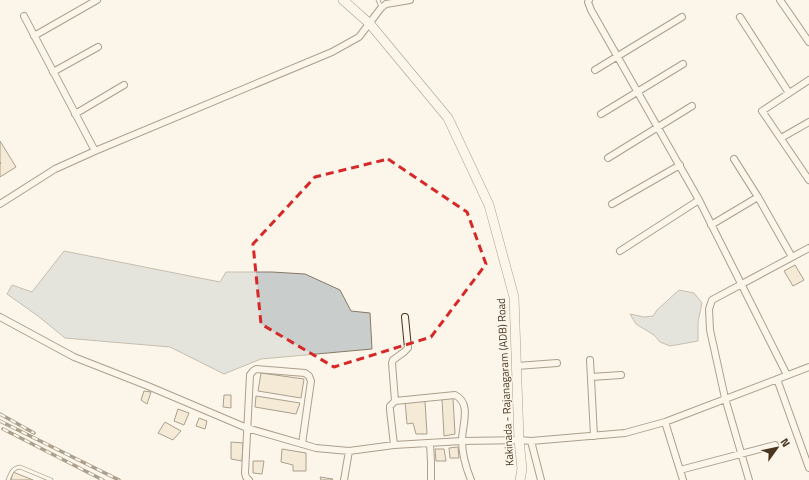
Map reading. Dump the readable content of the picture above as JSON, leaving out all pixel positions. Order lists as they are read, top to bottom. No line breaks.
{"streets":{"main road":["Kakinada - Rajanagaram (ADB) Road"]},"north":"top right"}
